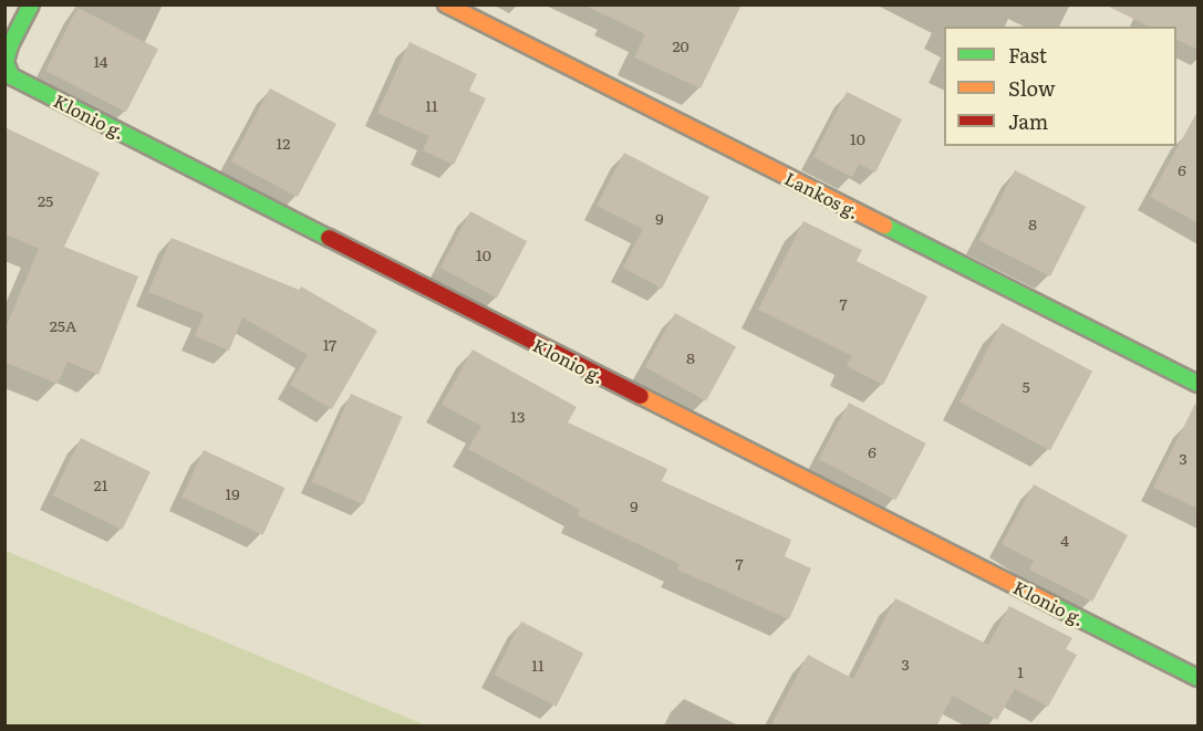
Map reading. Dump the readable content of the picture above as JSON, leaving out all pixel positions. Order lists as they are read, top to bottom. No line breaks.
{"streets":{"street":["Klonio g.","Lankos g."]},"house_numbers":["20","14","11","10","12","6","25","9","8","10","7","25A","17","8","5","13","6","3","21","19","9","4","7","3","11","1"],"legend":["Fast","Slow","Jam"]}
